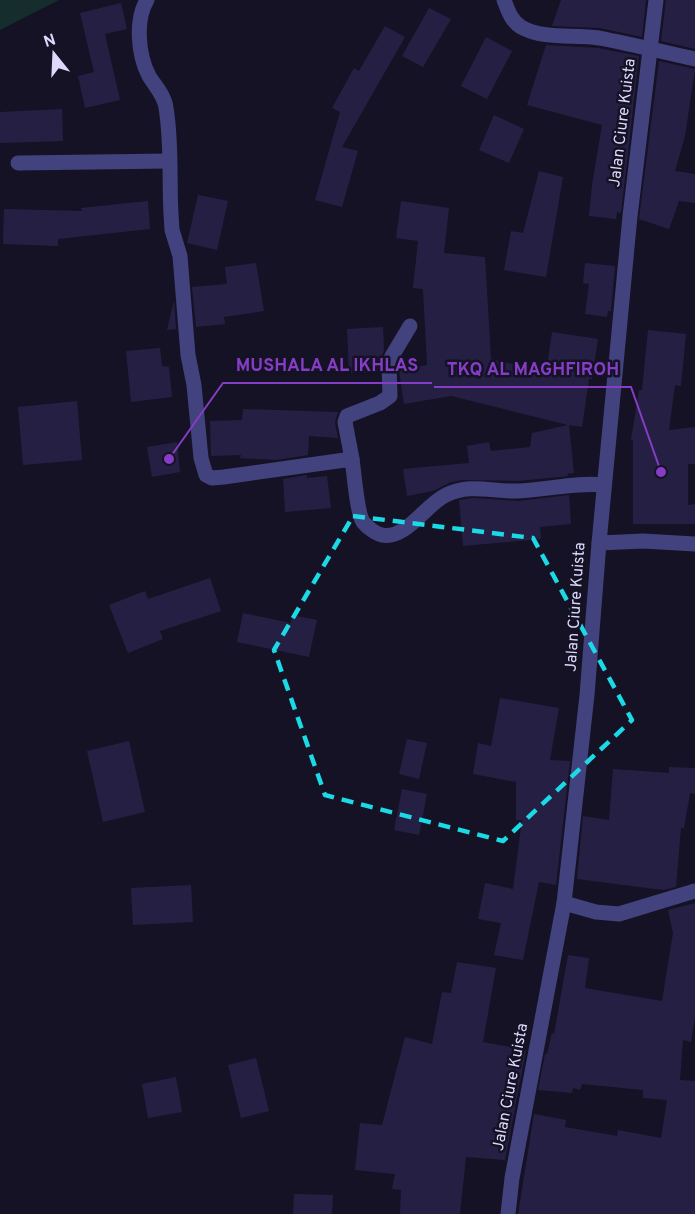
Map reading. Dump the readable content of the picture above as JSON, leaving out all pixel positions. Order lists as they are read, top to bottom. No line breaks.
{"streets":{"street":["Jalan Ciure Kuista"]},"places":["MUSHALA AL IKHLAS","TKQ AL MAGHFIROH"],"north":"top"}
